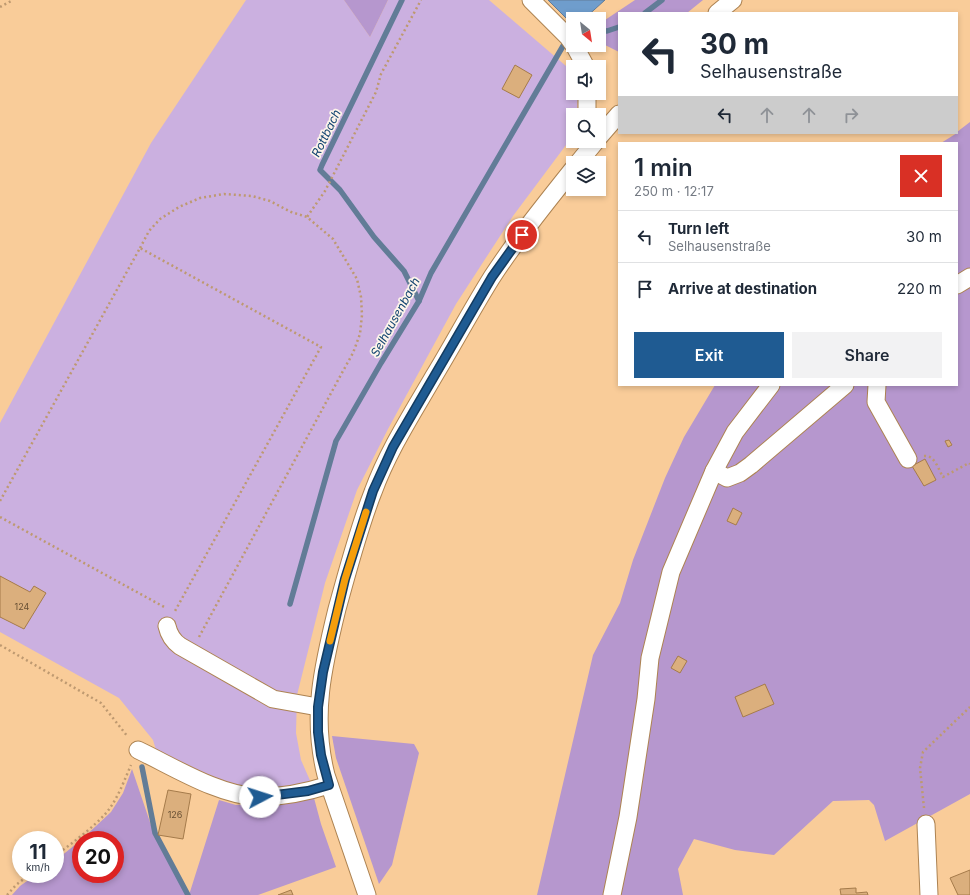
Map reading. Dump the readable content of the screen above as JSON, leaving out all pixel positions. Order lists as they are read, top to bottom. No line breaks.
{"water":["Rottbach","Selhausenbach"],"house_numbers":["124","126"],"north":"bottom right","page":{"turn":["30 m","Selhausenstraße"],"heading":["1 min","250 m · 12:17"],"list":[{"name":"Turn left","note":"Selhausenstraße","value":"30 m"},{"name":"Arrive at destination","value":"220 m"}],"buttons":["Exit","Share"],"speed":"11 km/h","limit":"20"}}
